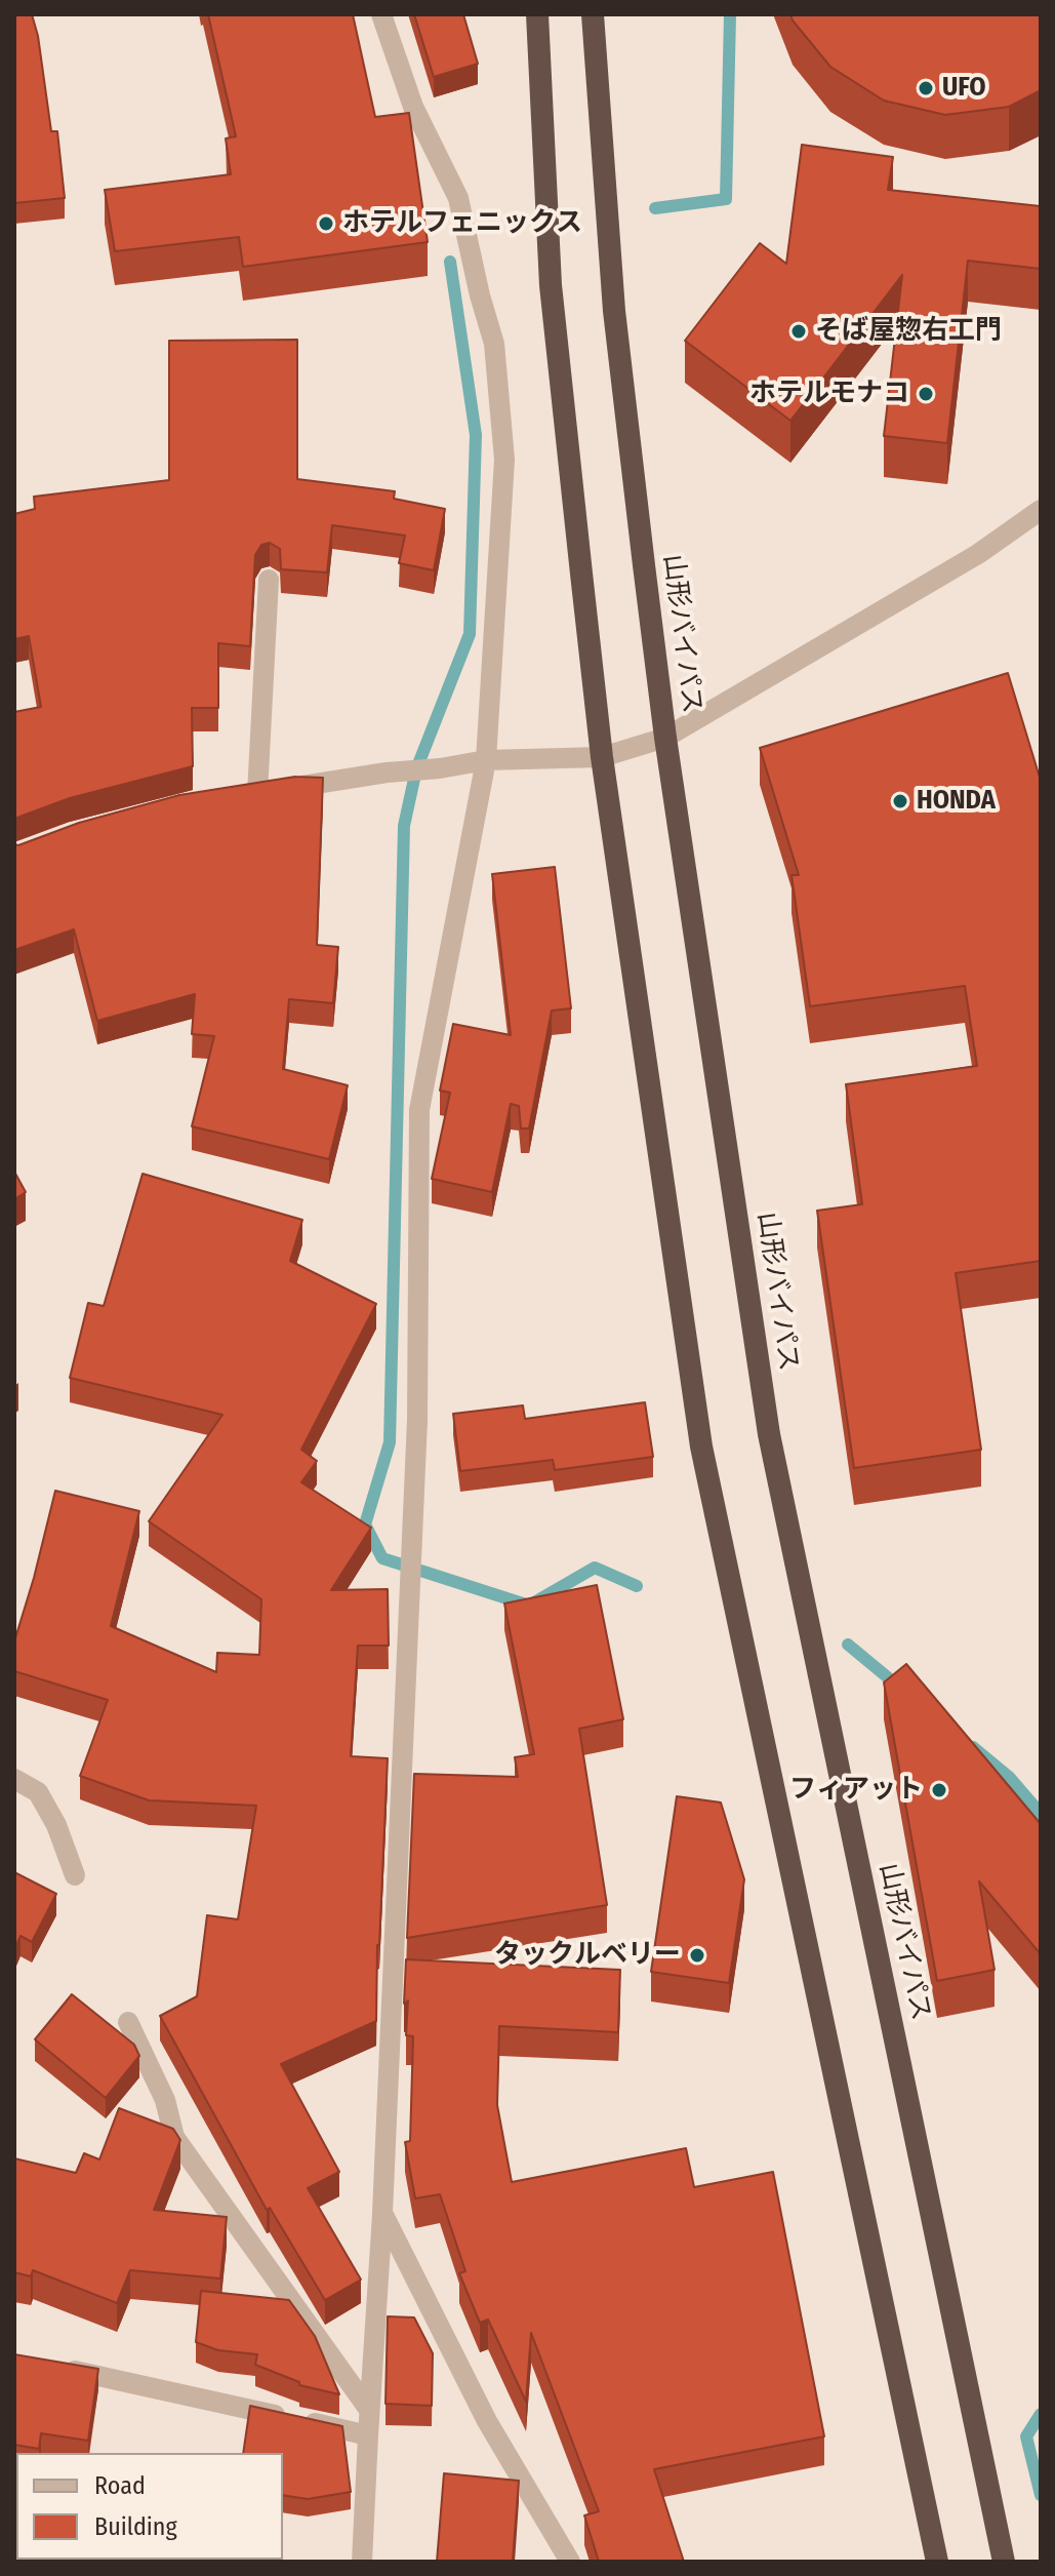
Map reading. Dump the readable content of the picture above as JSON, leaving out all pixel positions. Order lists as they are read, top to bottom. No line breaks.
{"streets":{"highway":["山形バイパス"]},"places":["UFO","ホテルフェニックス","そば屋惣右工門","ホテルモナコ","HONDA","フィアット","タックルベリー"],"legend":["Road","Building"]}
